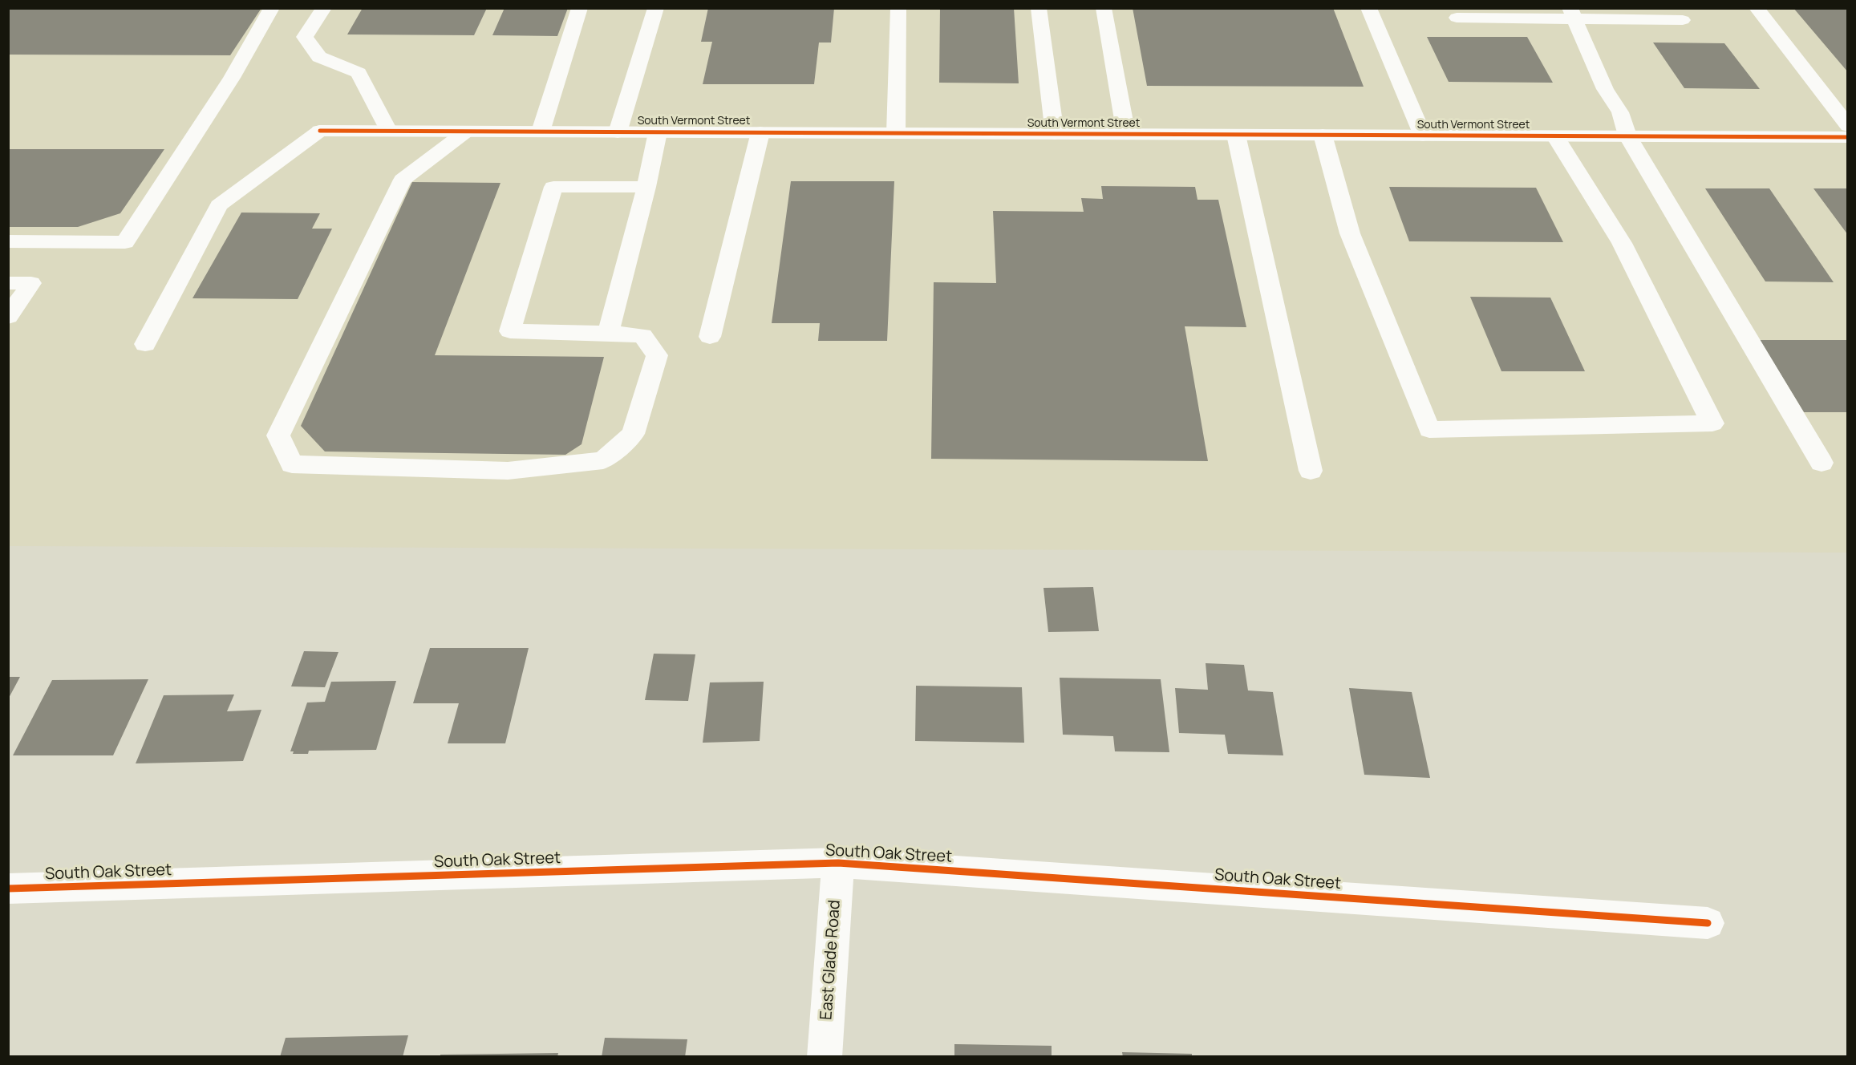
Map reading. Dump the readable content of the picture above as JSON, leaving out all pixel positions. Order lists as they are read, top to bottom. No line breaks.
{"streets":{"street":["South Vermont Street","South Oak Street","East Glade Road"]},"crossings":[["South Oak Street","East Glade Road"]]}
